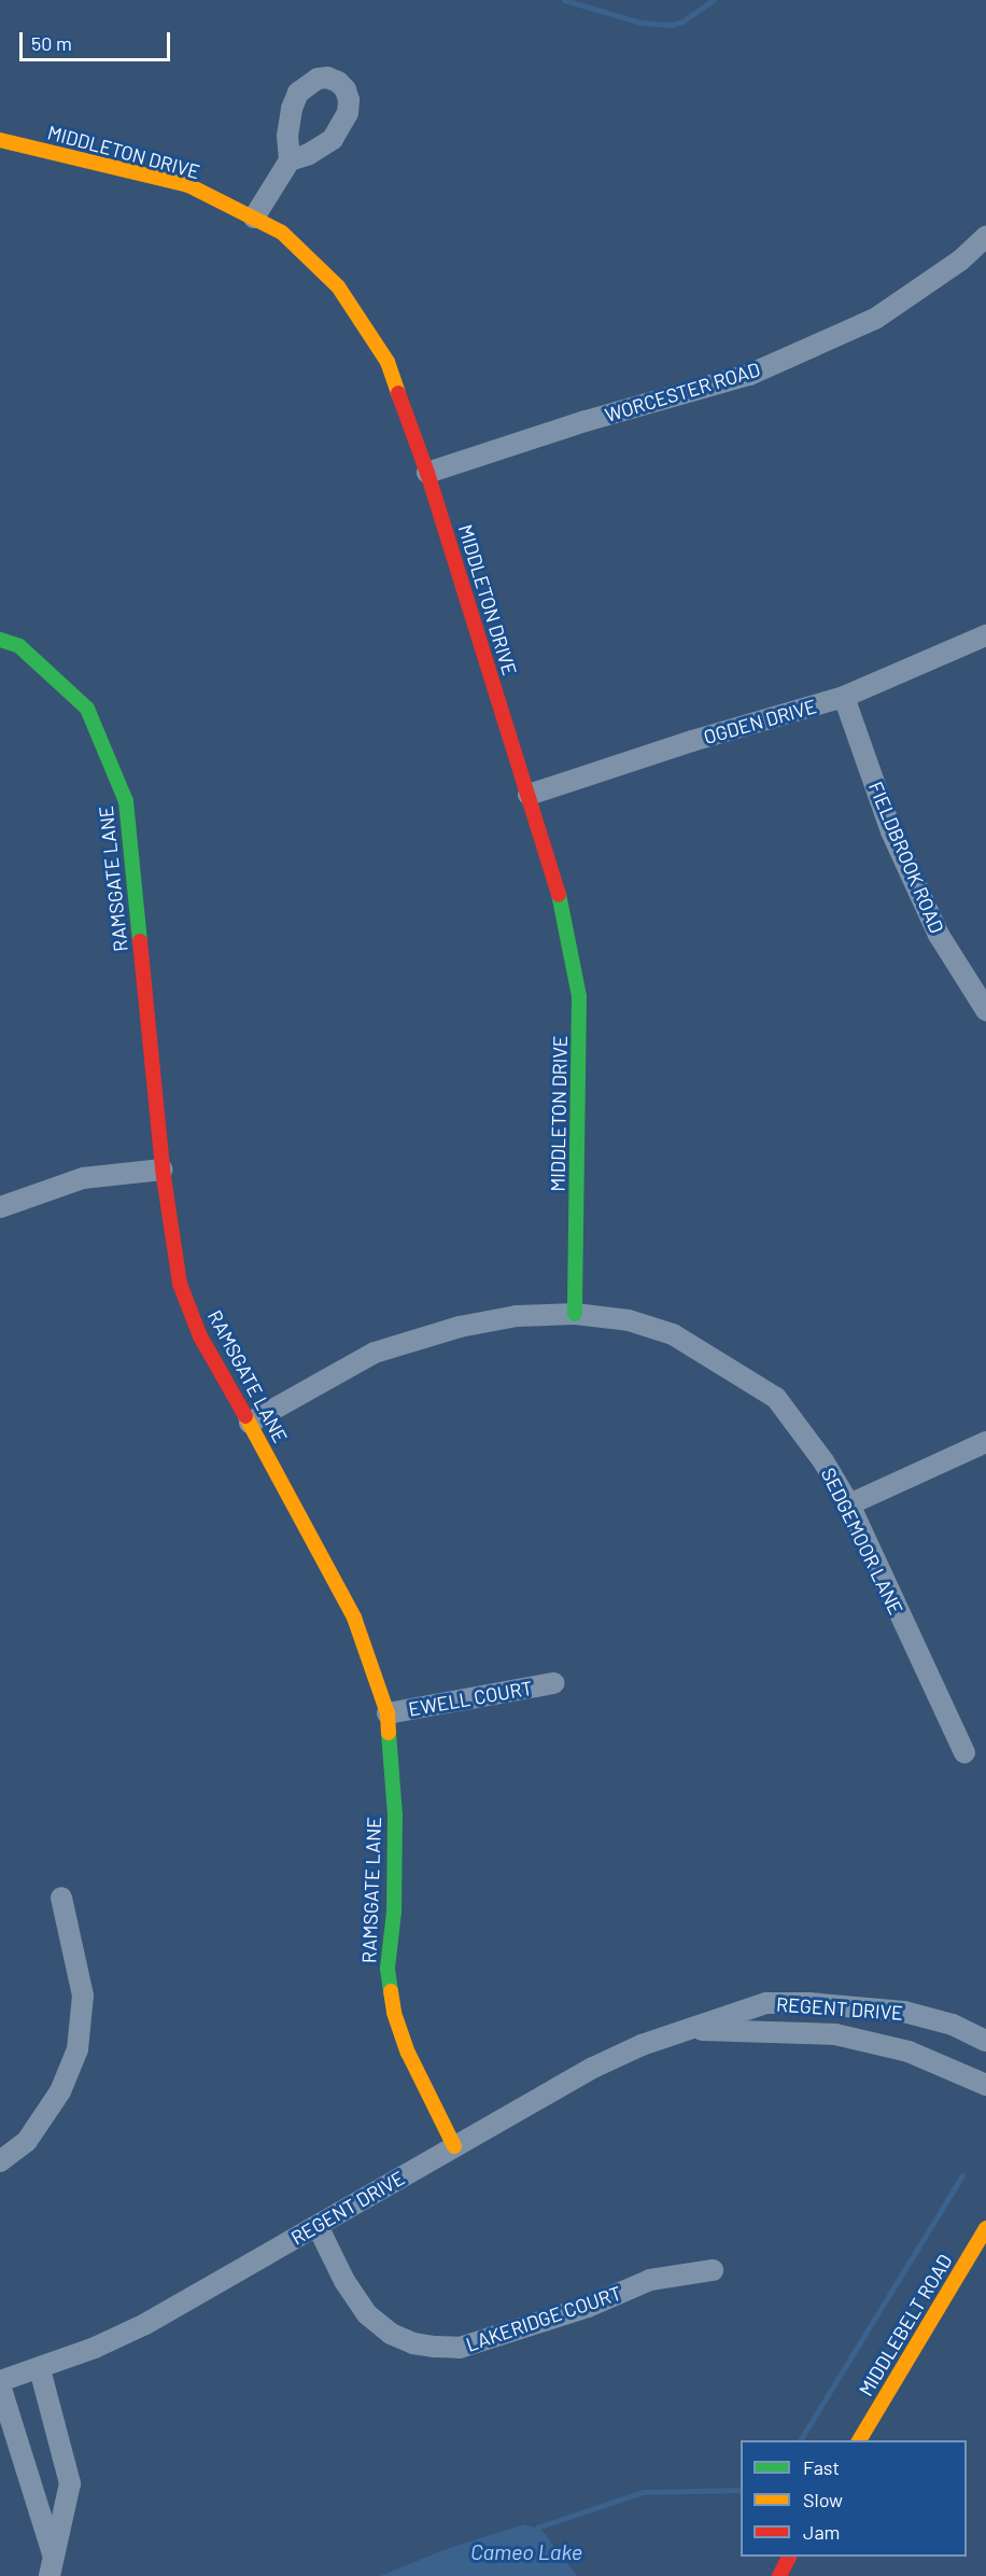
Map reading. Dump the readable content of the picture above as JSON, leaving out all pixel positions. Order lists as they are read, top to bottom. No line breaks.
{"streets":{"street":["MIDDLETON DRIVE","WORCESTER ROAD","OGDEN DRIVE","FIELDBROOK ROAD","RAMSGATE LANE","SEDGEMOOR LANE","EWELL COURT","REGENT DRIVE","LAKERIDGE COURT","MIDDLEBELT ROAD"]},"crossings":[["MIDDLETON DRIVE","WORCESTER ROAD"],["MIDDLETON DRIVE","OGDEN DRIVE"],["MIDDLETON DRIVE","SEDGEMOOR LANE"],["OGDEN DRIVE","FIELDBROOK ROAD"],["RAMSGATE LANE","SEDGEMOOR LANE"],["RAMSGATE LANE","EWELL COURT"],["RAMSGATE LANE","REGENT DRIVE"],["REGENT DRIVE","LAKERIDGE COURT"]],"water":["Cameo Lake"],"legend":["Fast","Slow","Jam"],"scale_bar":"50 m"}
